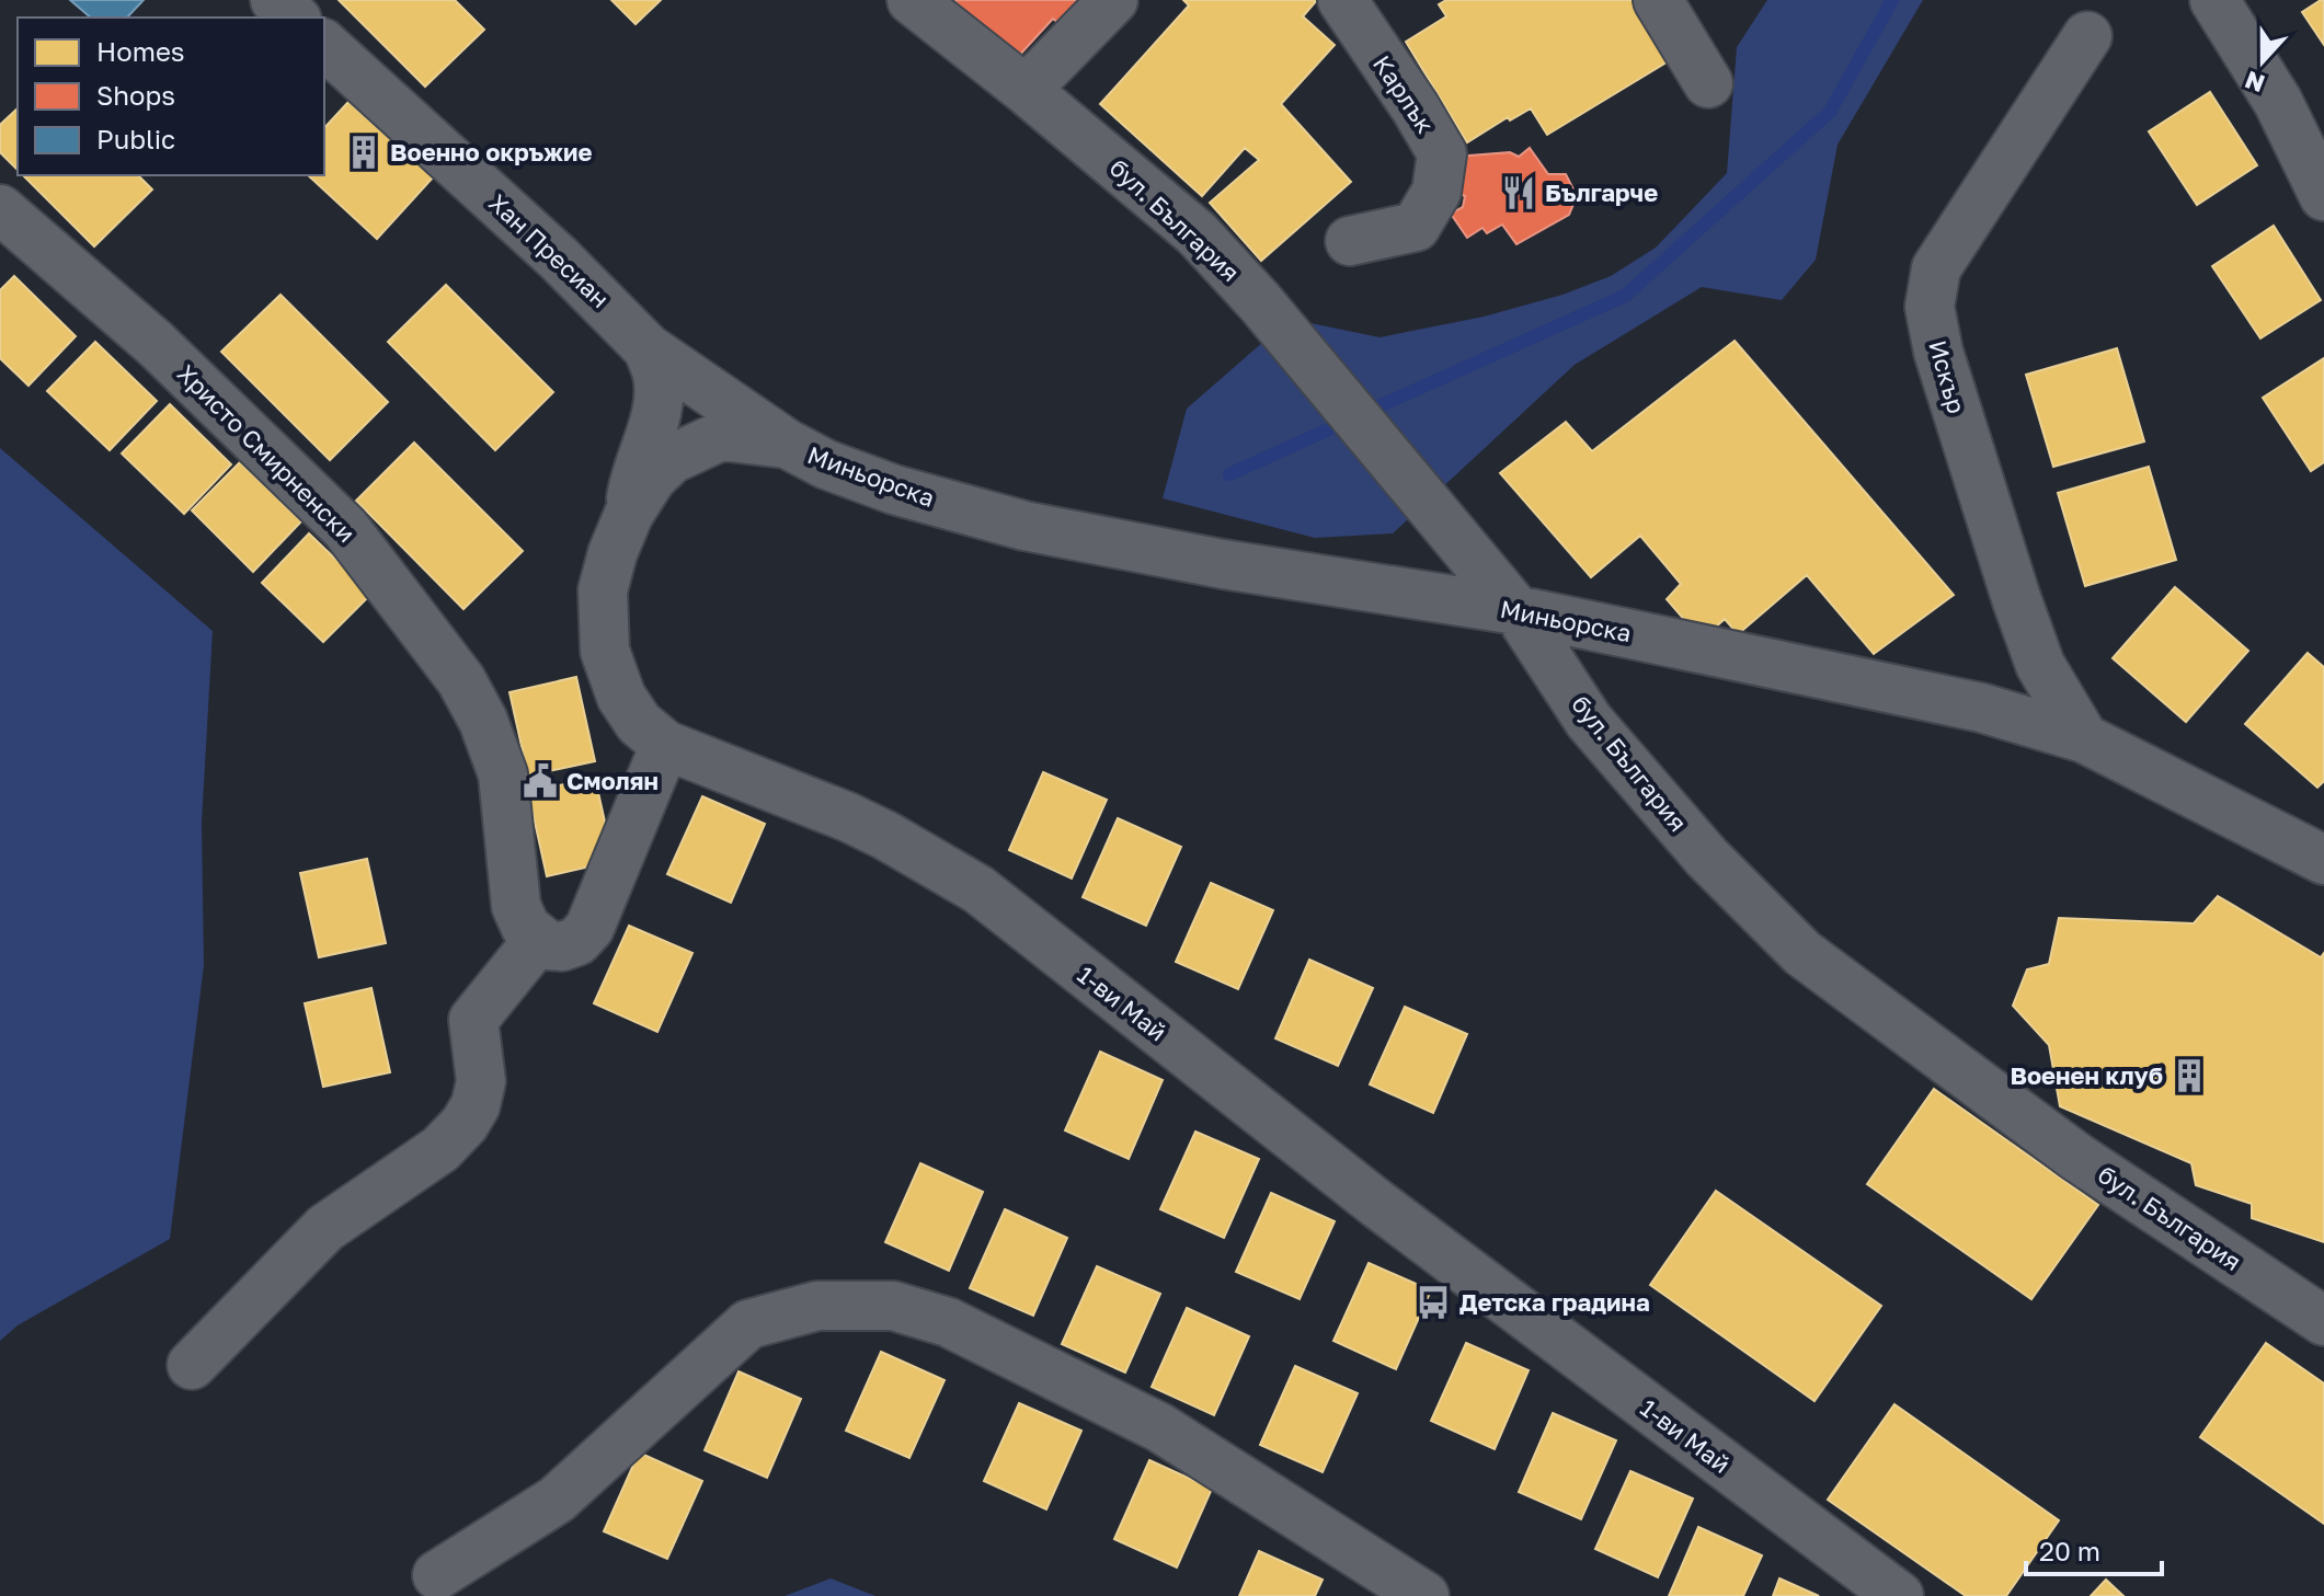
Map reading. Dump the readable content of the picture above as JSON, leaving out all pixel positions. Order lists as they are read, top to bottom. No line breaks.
{"streets":{"street":["Карлък","бул. България","Хан Пресиан","Искър","Христо Смирненски","Миньорска","1-ви Май"]},"crossings":[["бул. България","Миньорска"],["Хан Пресиан","Миньорска"],["Хан Пресиан","1-ви Май"],["Искър","Миньорска"],["Миньорска","1-ви Май"]],"places":{"building":["Военно окръжие","Военен клуб"],"restaurant":["Българче"],"public building":["Смолян"],"bus stop":["Детска градина"]},"legend":["Homes","Shops","Public"],"scale_bar":"20 m","north":"bottom"}
